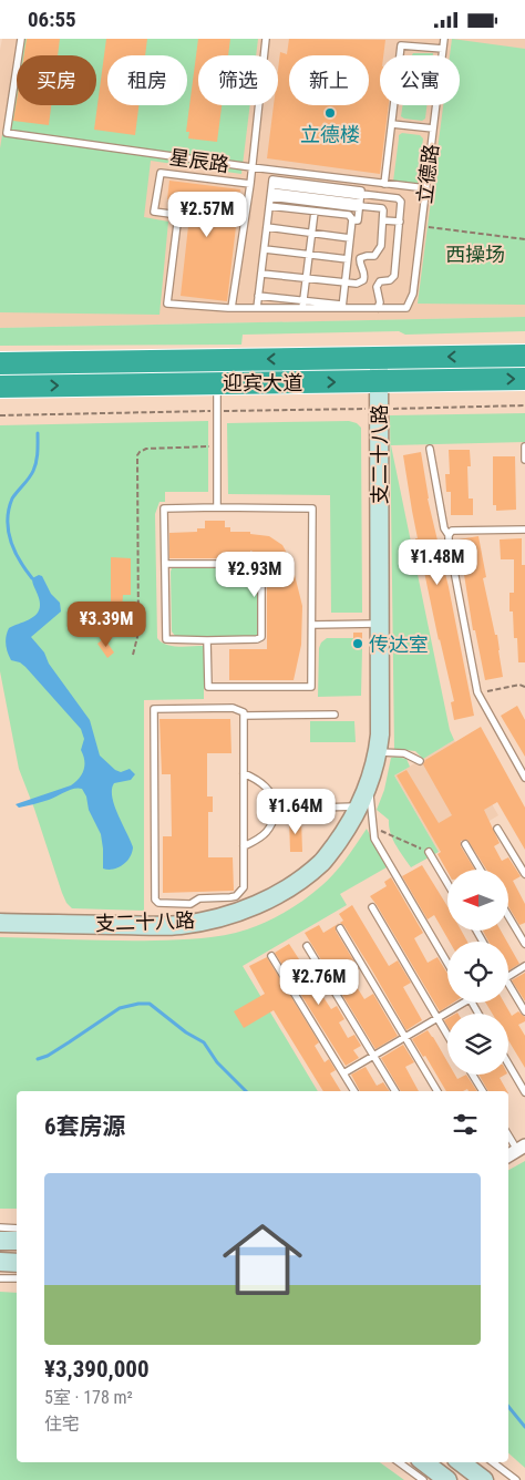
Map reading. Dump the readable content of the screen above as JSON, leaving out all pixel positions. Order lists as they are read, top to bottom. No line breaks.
{"streets":{"highway":["迎宾大道"],"street":["支二十八路"],"lane":["星辰路","立德路"]},"crossings":[["星辰路","立德路"],["迎宾大道","支二十八路"]],"parks":["西操场"],"places":["立德楼","传达室"],"north":"left","page":{"status":"06:55","chip":["买房","租房","筛选","新上","公寓"],"price":["¥2.57M","¥1.48M","¥2.93M","¥3.39M","¥1.64M","¥2.76M"],"heading":"6套房源","list":[{"name":"¥3,390,000","note":"5室 · 178 m² · 住宅"}]}}
